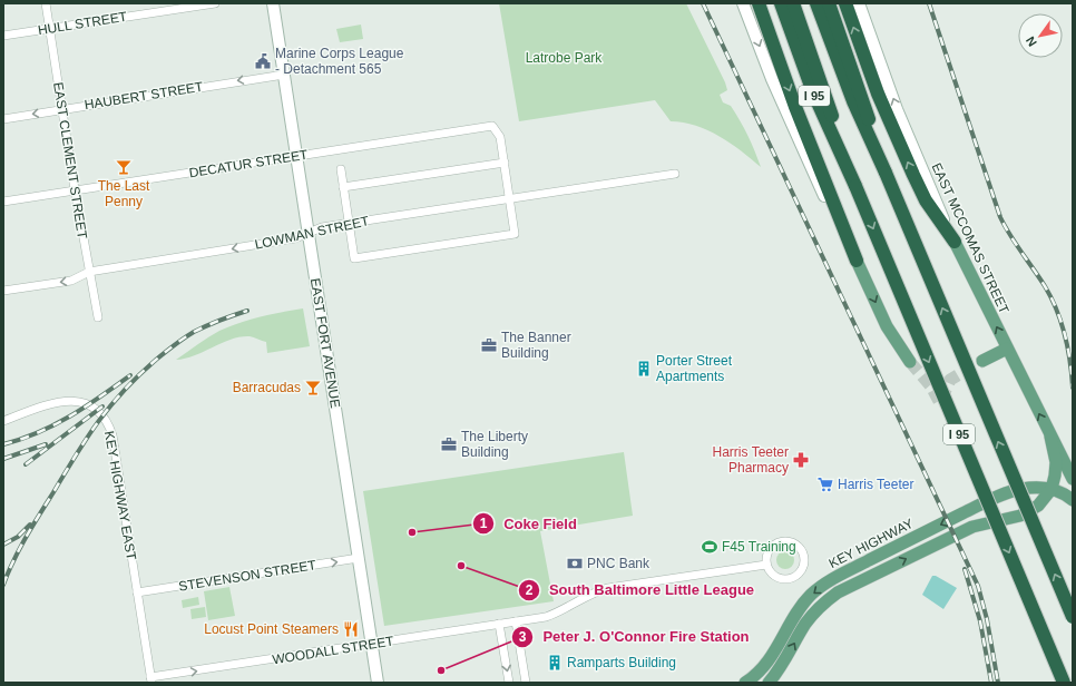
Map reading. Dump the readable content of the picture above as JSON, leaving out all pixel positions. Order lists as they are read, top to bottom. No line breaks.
{"streets":{"highway":["I 95"],"main road":["EAST MCCOMAS STREET","KEY HIGHWAY"],"street":["HULL STREET","HAUBERT STREET","EAST CLEMENT STREET","DECATUR STREET","LOWMAN STREET","EAST FORT AVENUE","KEY HIGHWAY EAST","STEVENSON STREET","WOODALL STREET"]},"crossings":[["HULL STREET","EAST CLEMENT STREET"],["HAUBERT STREET","EAST CLEMENT STREET"],["HAUBERT STREET","EAST FORT AVENUE"],["EAST CLEMENT STREET","DECATUR STREET"],["EAST CLEMENT STREET","LOWMAN STREET"],["DECATUR STREET","EAST FORT AVENUE"],["LOWMAN STREET","EAST FORT AVENUE"],["EAST FORT AVENUE","STEVENSON STREET"],["EAST FORT AVENUE","WOODALL STREET"],["KEY HIGHWAY EAST","STEVENSON STREET"],["KEY HIGHWAY EAST","WOODALL STREET"]],"one_way":["HAUBERT STREET","LOWMAN STREET","EAST MCCOMAS STREET","STEVENSON STREET","WOODALL STREET"],"parks":["Latrobe Park"],"places":{"public building":["Marine Corps League - Detachment 565"],"bar":["The Last Penny","Barracudas"],"office":["The Banner Building","The Liberty Building"],"building":["Porter Street Apartments","Ramparts Building"],"pharmacy":["Harris Teeter Pharmacy"],"supermarket":["Harris Teeter"],"other":["Coke Field","South Baltimore Little League","Peter J. O'Connor Fire Station"],"sports":["F45 Training"],"bank":["PNC Bank"],"restaurant":["Locust Point Steamers"]},"north":"bottom left"}
